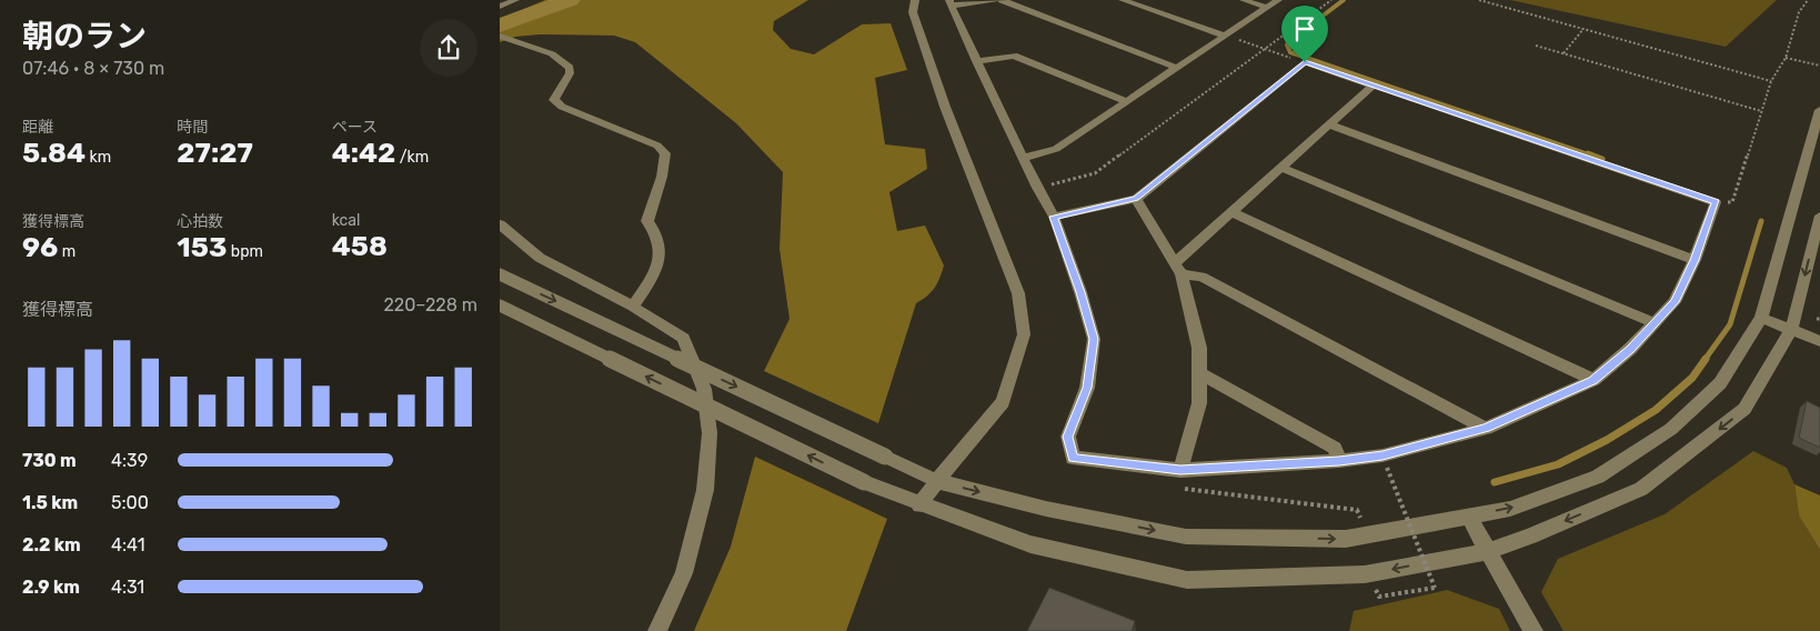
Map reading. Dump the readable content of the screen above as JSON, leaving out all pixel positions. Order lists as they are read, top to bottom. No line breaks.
{"page":{"heading":["朝のラン","07:46 · 8 × 730 m"],"stats":[["距離","5.84 km"],["時間","27:27"],["ペース","4:42 /km"],["獲得標高","96 m"],["心拍数","153 bpm"],["kcal","458"]],"chart":["獲得標高","220–228 m"],"list":[{"name":"730 m","note":"4:39"},{"name":"1.5 km","note":"5:00"},{"name":"2.2 km","note":"4:41"},{"name":"2.9 km","note":"4:31"}]}}
